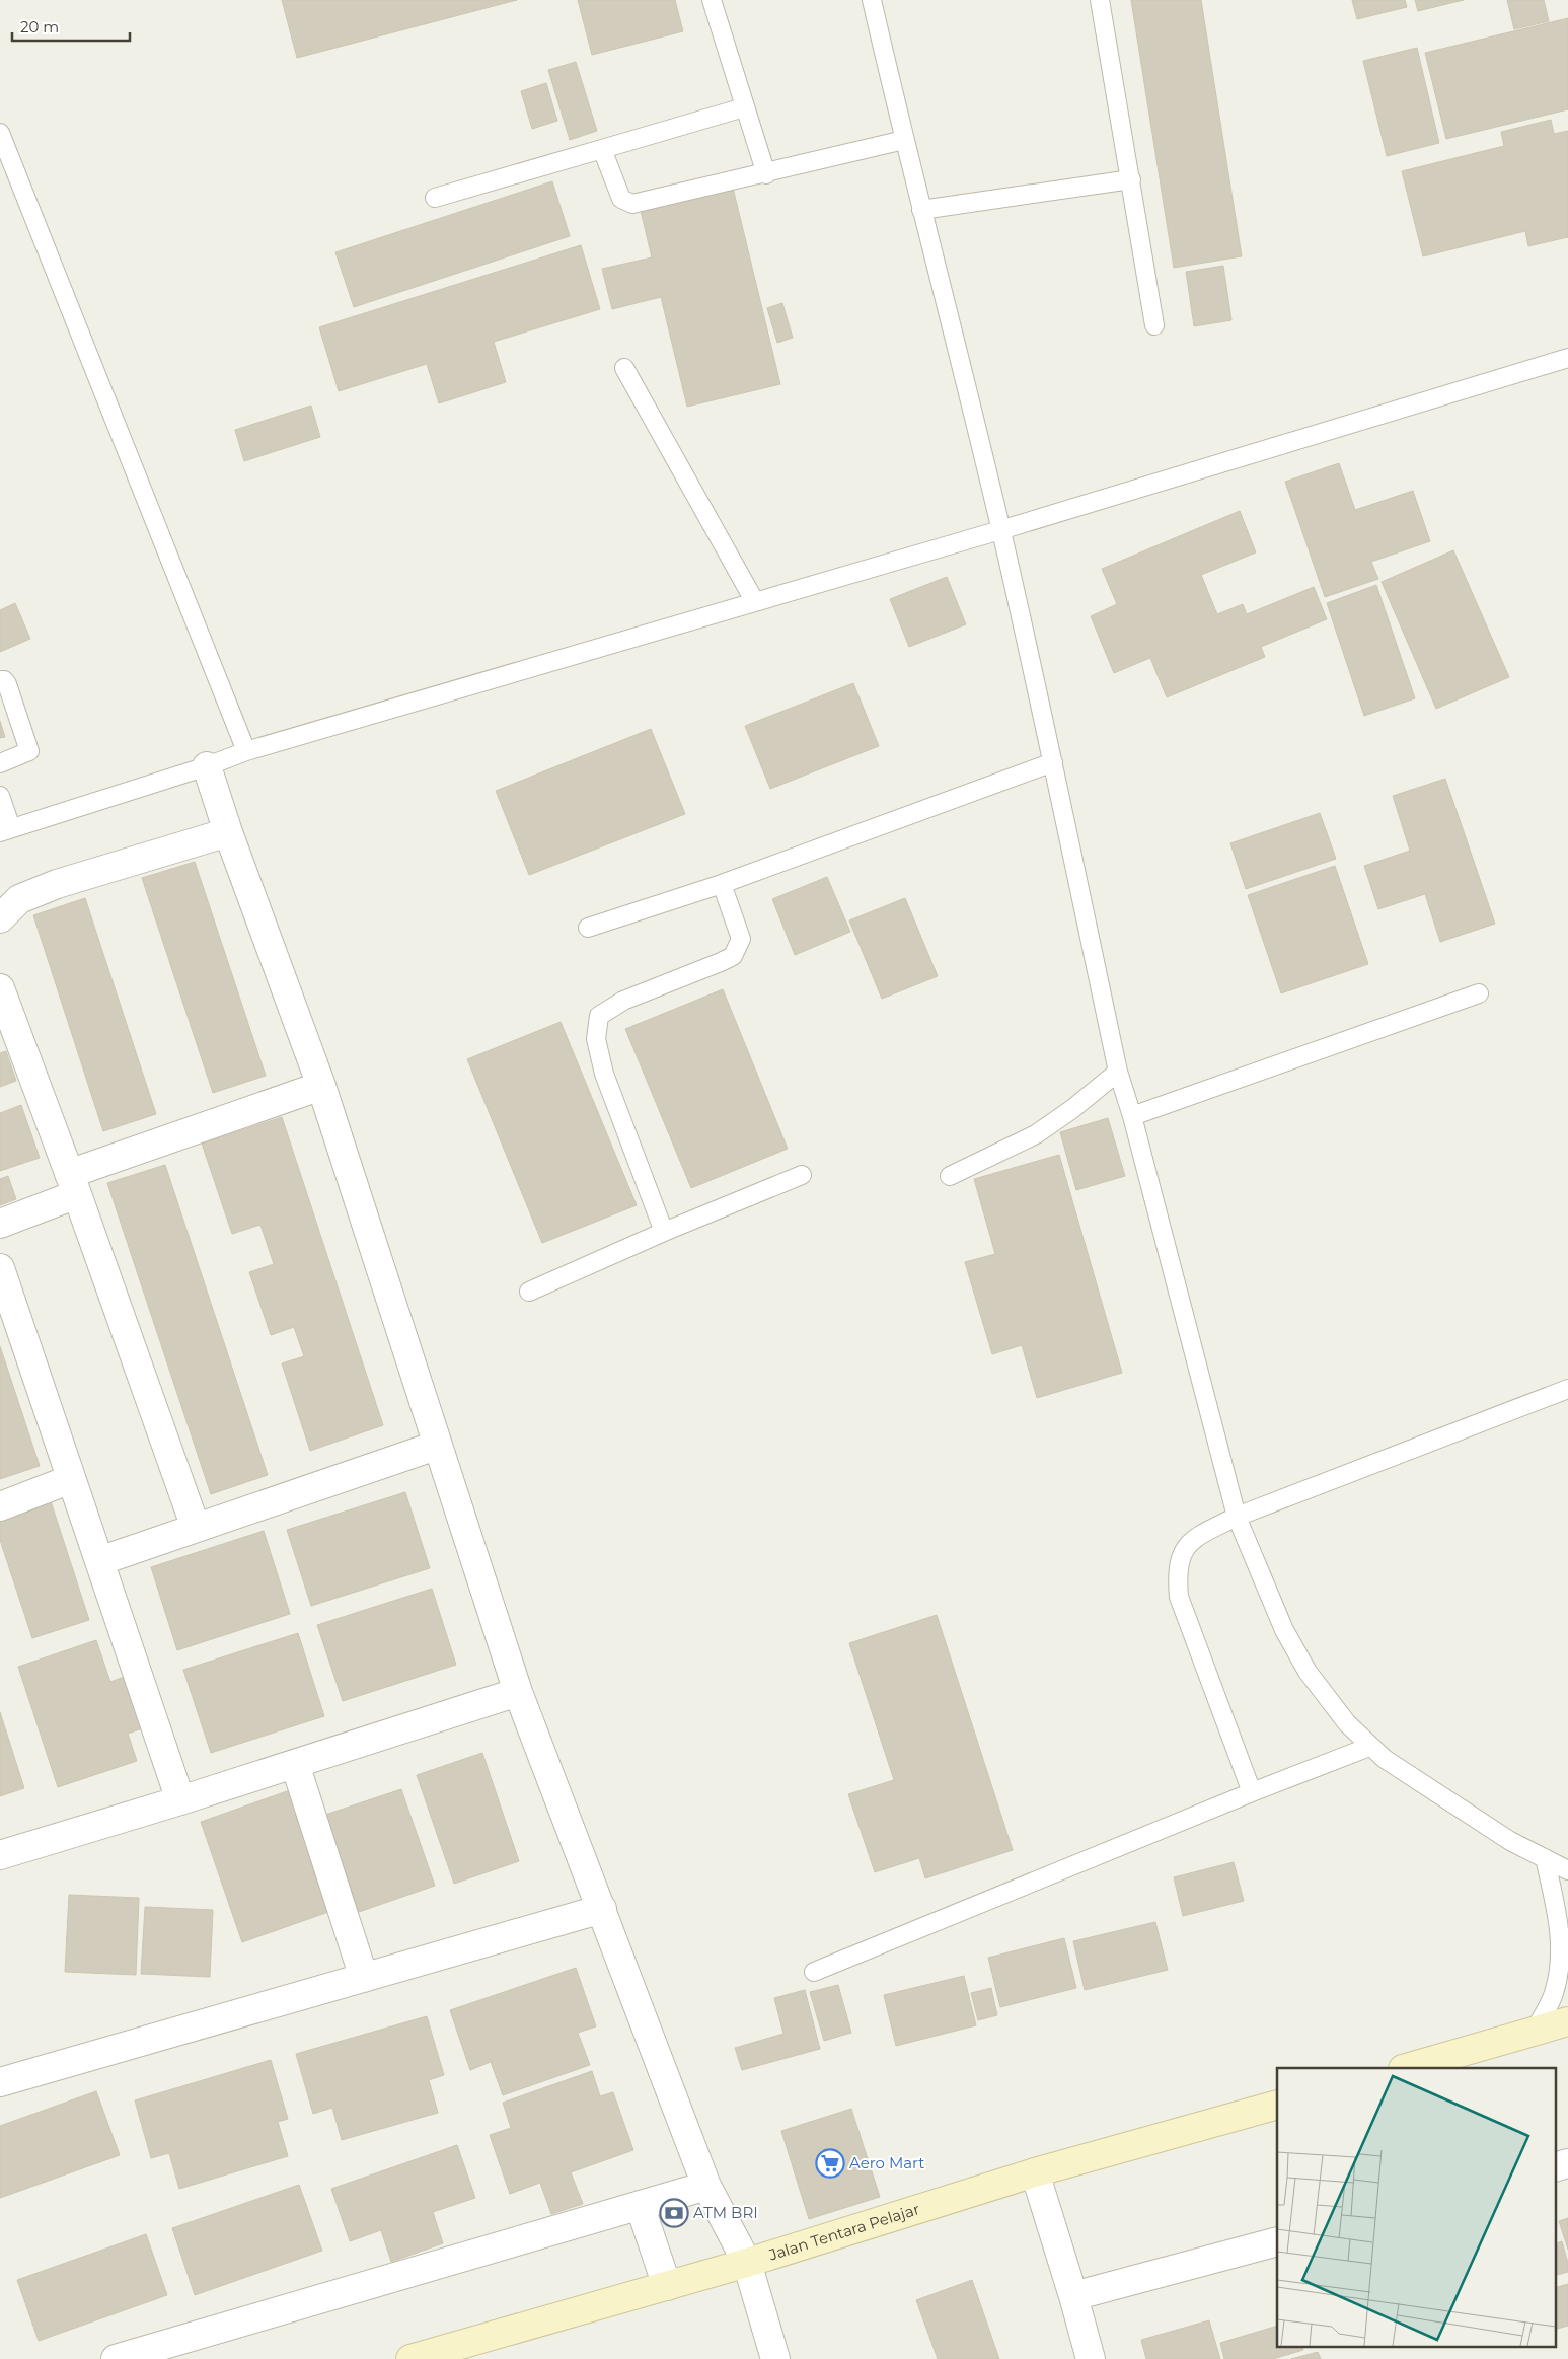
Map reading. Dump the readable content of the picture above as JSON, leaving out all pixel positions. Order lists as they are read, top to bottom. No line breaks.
{"streets":{"main road":["Jalan Tentara Pelajar"]},"places":{"supermarket":["Aero Mart"],"bank":["ATM BRI"]},"scale_bar":"20 m"}
